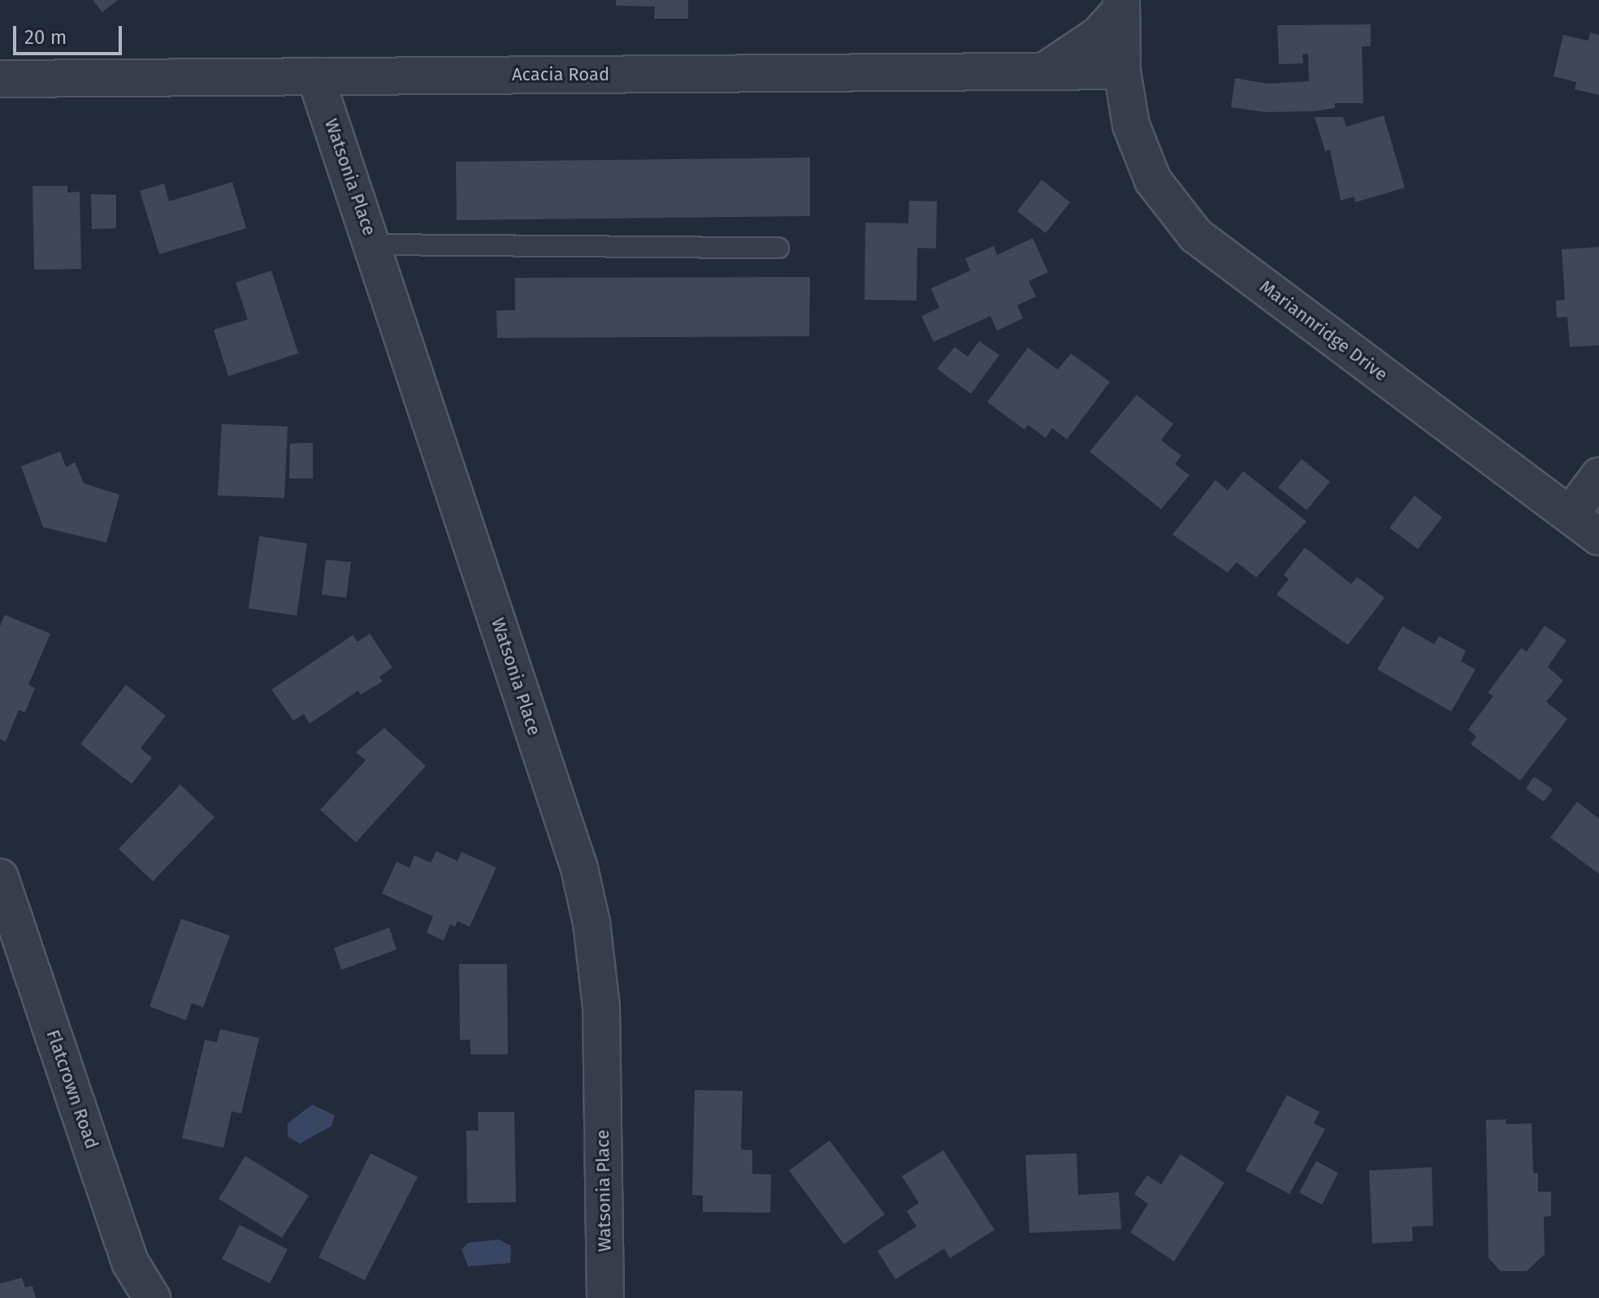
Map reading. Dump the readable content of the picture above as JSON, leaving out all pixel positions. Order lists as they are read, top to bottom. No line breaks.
{"streets":{"street":["Acacia Road","Watsonia Place","Mariannridge Drive","Flatcrown Road"]},"crossings":[["Acacia Road","Watsonia Place"],["Acacia Road","Mariannridge Drive"]],"scale_bar":"20 m"}
